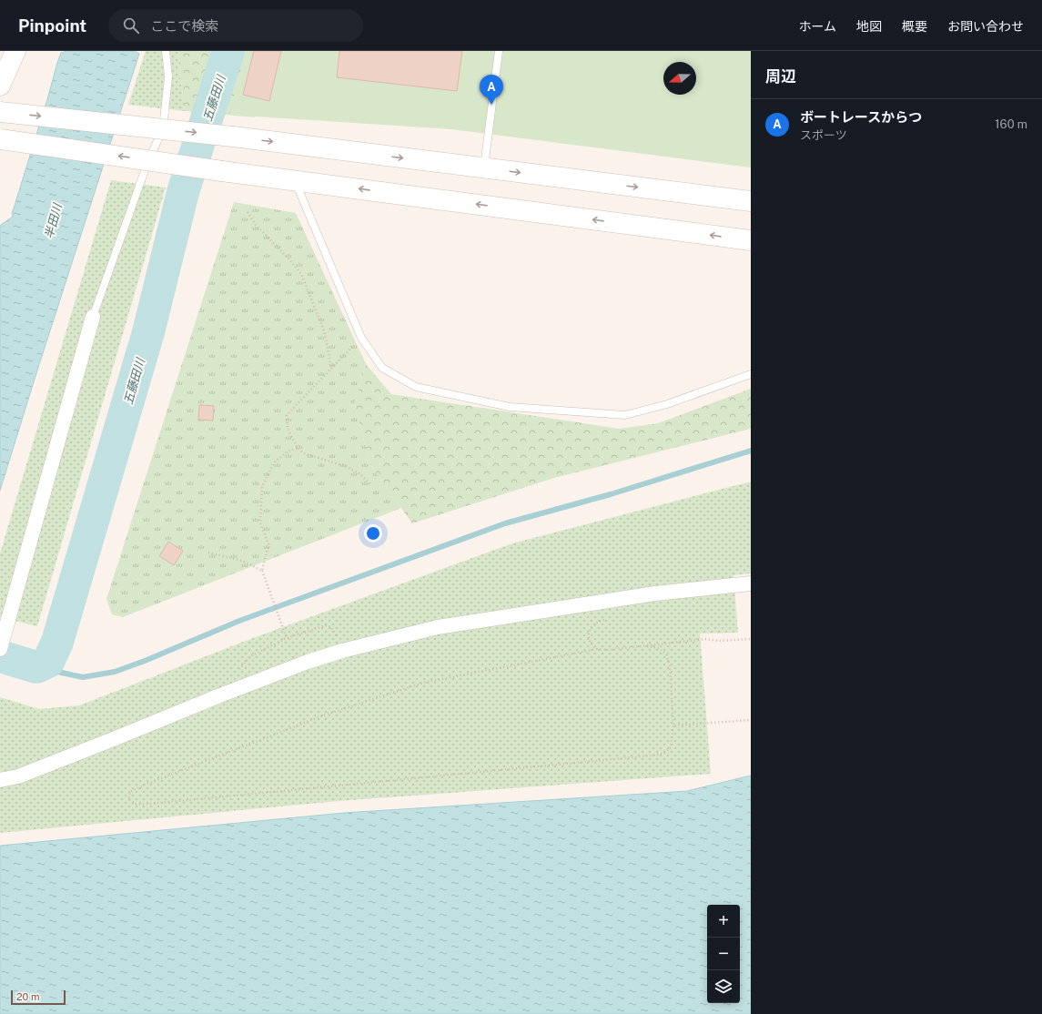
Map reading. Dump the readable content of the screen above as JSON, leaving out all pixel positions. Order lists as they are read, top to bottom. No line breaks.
{"water":["五藤田川","半田川"],"scale_bar":"20 m","north":"left","page":{"header":"Pinpoint","search":"ここで検索","nav":["ホーム","地図","概要","お問い合わせ"],"heading":"周辺","pins":"A","list":[{"mark":"A","name":"ボートレースからつ","note":"スポーツ","value":"160 m"}],"map_buttons":["+","−"],"scale":"20 m"}}
